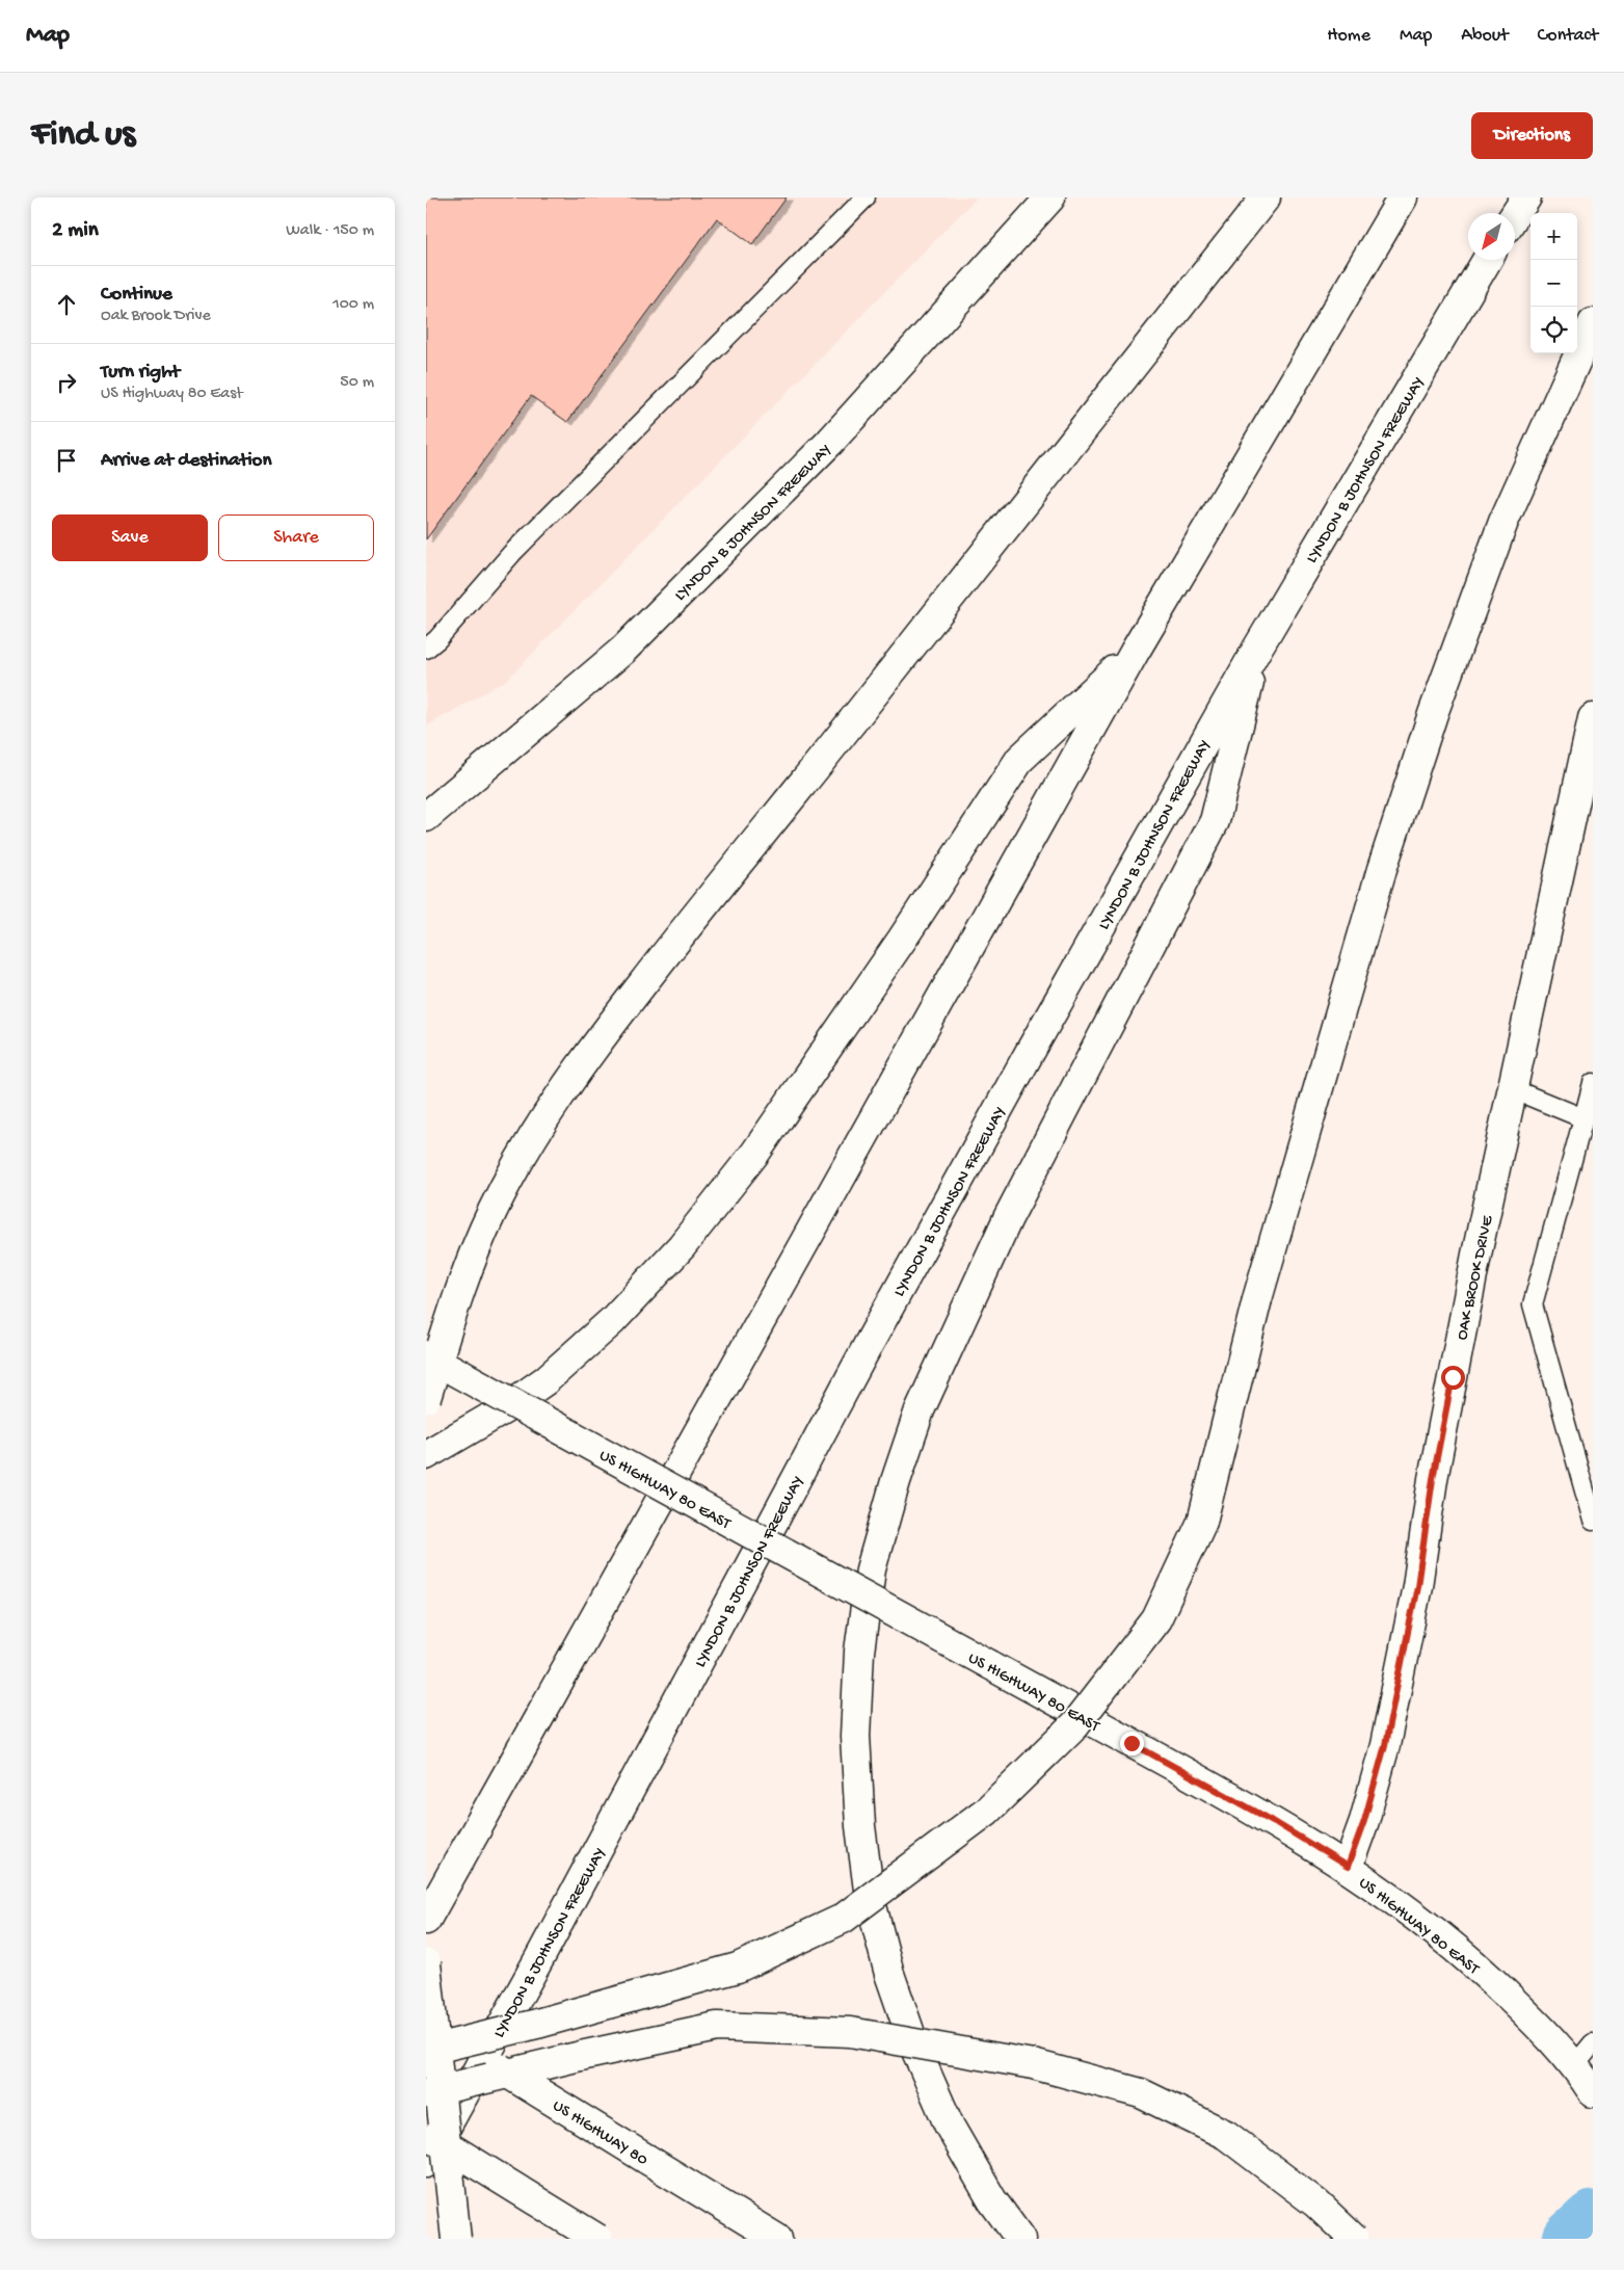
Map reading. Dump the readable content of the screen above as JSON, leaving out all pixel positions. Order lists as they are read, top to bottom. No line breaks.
{"streets":{"main road":["LYNDON B JOHNSON FREEWAY","OAK BROOK DRIVE","US HIGHWAY 80 EAST","US HIGHWAY 80"]},"crossings":[["OAK BROOK DRIVE","US HIGHWAY 80 EAST"]],"north":"bottom left","page":{"header":"Map","nav":["Home","Map","About","Contact"],"buttons":["Directions",["Save","Share"]],"title":"Find us","heading":["2 min","Walk · 150 m"],"map_buttons":["+","−"],"list":[["Continue","Oak Brook Drive","100 m"],["Turn right","US Highway 80 East","50 m"],"Arrive at destination"]}}
